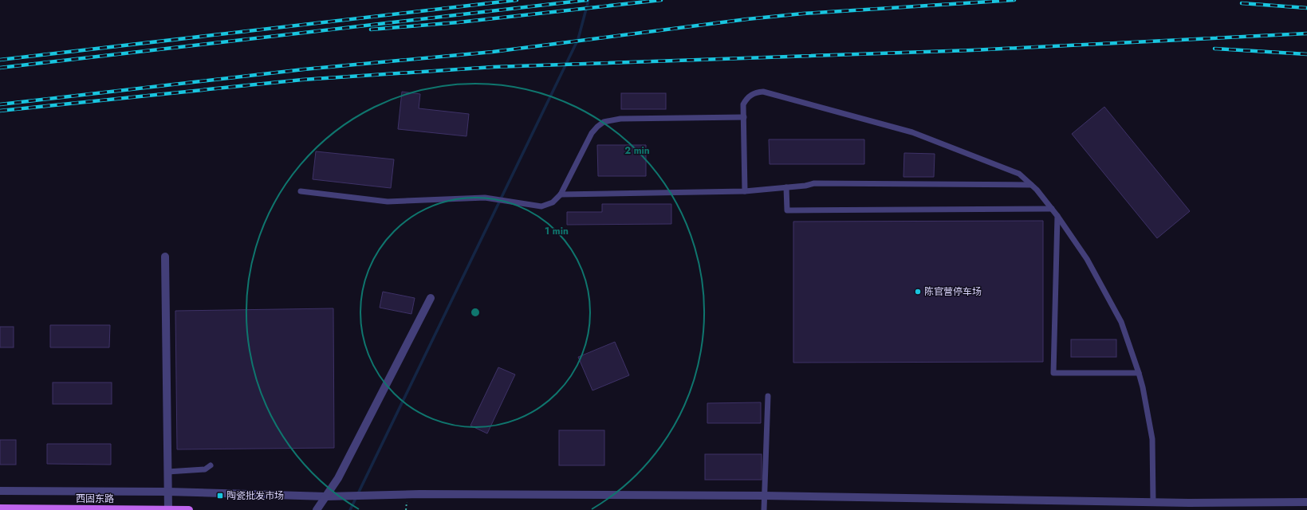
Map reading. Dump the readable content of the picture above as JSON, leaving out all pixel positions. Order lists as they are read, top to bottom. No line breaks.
{"streets":{"main road":["西固东路"]},"places":{"other":["陈官营停车场"],"transit":["陶瓷批发市场"]},"rings":["2 min","1 min"]}
